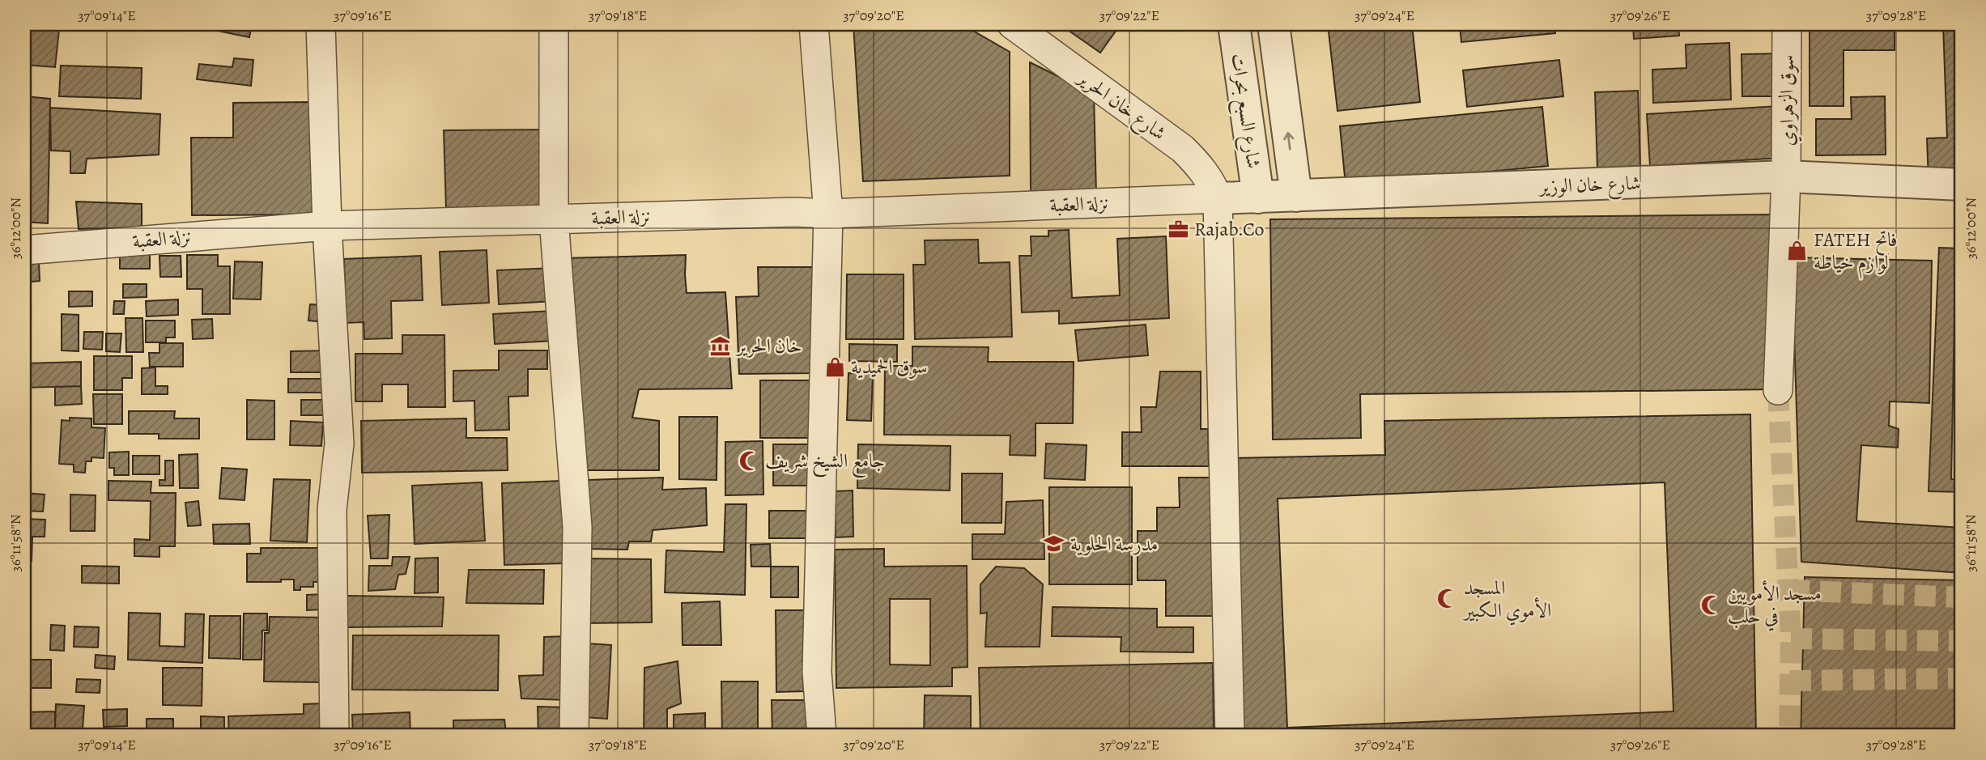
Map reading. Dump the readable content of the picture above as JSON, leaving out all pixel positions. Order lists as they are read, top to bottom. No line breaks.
{"streets":{"street":["سوق الزهراوي","شارع خان الحرير","شارع السبع بحرات","شارع خان الوزير","نزلة العقبة"]},"crossings":[["سوق الزهراوي","شارع خان الوزير"],["شارع خان الحرير","شارع خان الوزير"],["شارع خان الحرير","نزلة العقبة"],["شارع السبع بحرات","شارع خان الوزير"],["شارع خان الوزير","نزلة العقبة"]],"places":{"office":["Rajab.Co"],"shop":["FATEH فاتح لوازم خياطة","سوق الحميدية"],"museum":["خان الحرير"],"mosque":["جامع الشيخ شريف","المسجد الأموي الكبير","مسجد الأمويين في حلب"],"school or university":["مدرسة الحلوية"]},"coordinates":["37°09'14\"E","37°09'16\"E","37°09'18\"E","37°09'20\"E","37°09'22\"E","37°09'24\"E","37°09'26\"E","37°09'28\"E","36°12'00\"N","36°11'58\"N"]}
